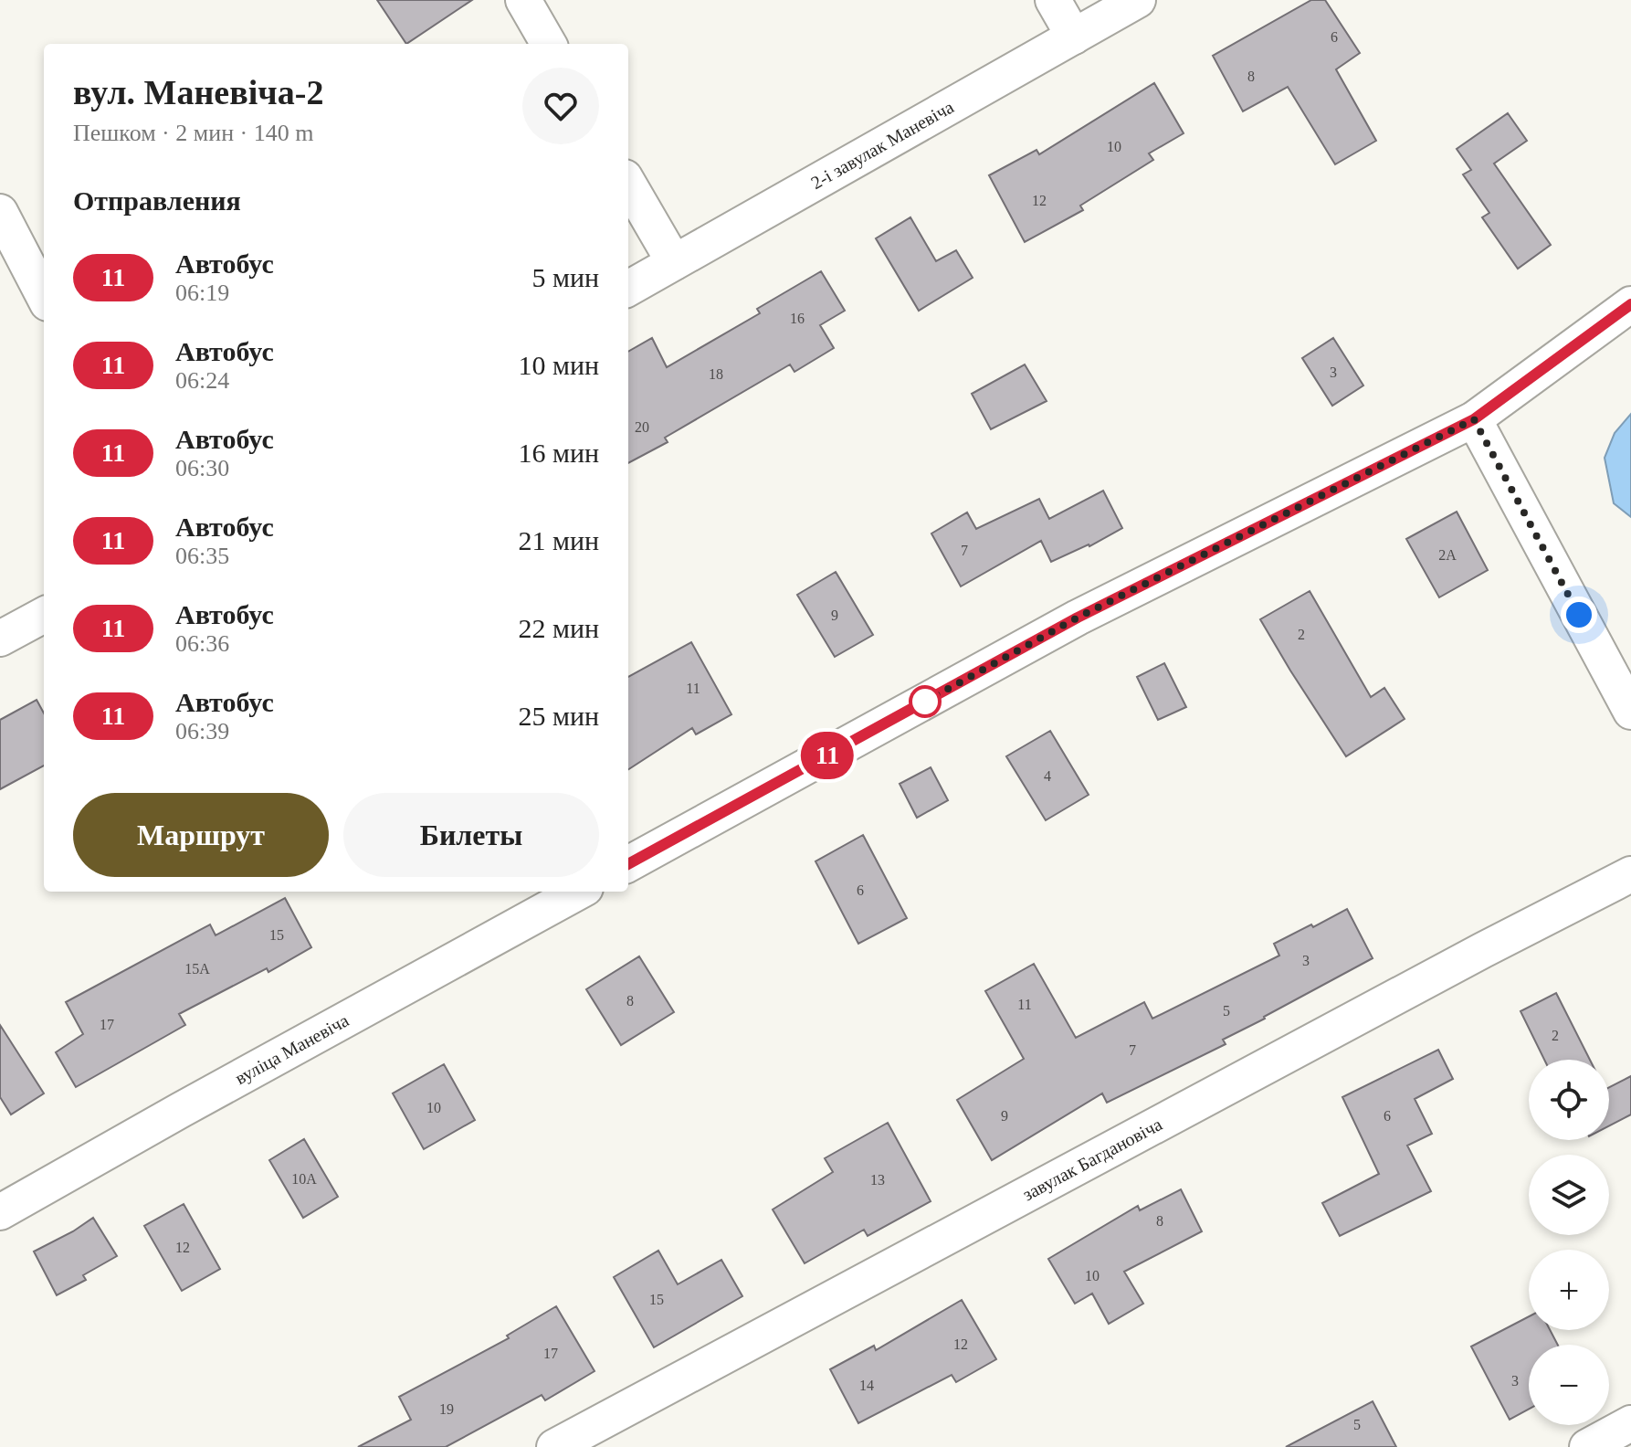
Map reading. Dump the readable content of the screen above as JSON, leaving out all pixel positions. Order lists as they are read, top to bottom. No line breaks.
{"streets":{"street":["2-і завулак Маневіча","вуліца Маневіча","завулак Багдановіча"]},"lines":["bus line 11"],"house_numbers":["6","8","10","12","16","3","18","20","7","2А","9","2","11","4","6","15","3","15А","8","11","5","17","2","7","10","9","6","10А","13","8","12","10","15","12","17","3","14","19","5"],"page":{"on_map":"11","heading":[["вул. Маневіча-2","Пешком · 2 мин · 140 m"],"Отправления"],"list":[{"mark":"11","name":"Автобус","note":"06:19","value":"5 мин"},{"mark":"11","name":"Автобус","note":"06:24","value":"10 мин"},{"mark":"11","name":"Автобус","note":"06:30","value":"16 мин"},{"mark":"11","name":"Автобус","note":"06:35","value":"21 мин"},{"mark":"11","name":"Автобус","note":"06:36","value":"22 мин"},{"mark":"11","name":"Автобус","note":"06:39","value":"25 мин"}],"buttons":["Маршрут","Билеты"],"map_buttons":["+","−"]}}
